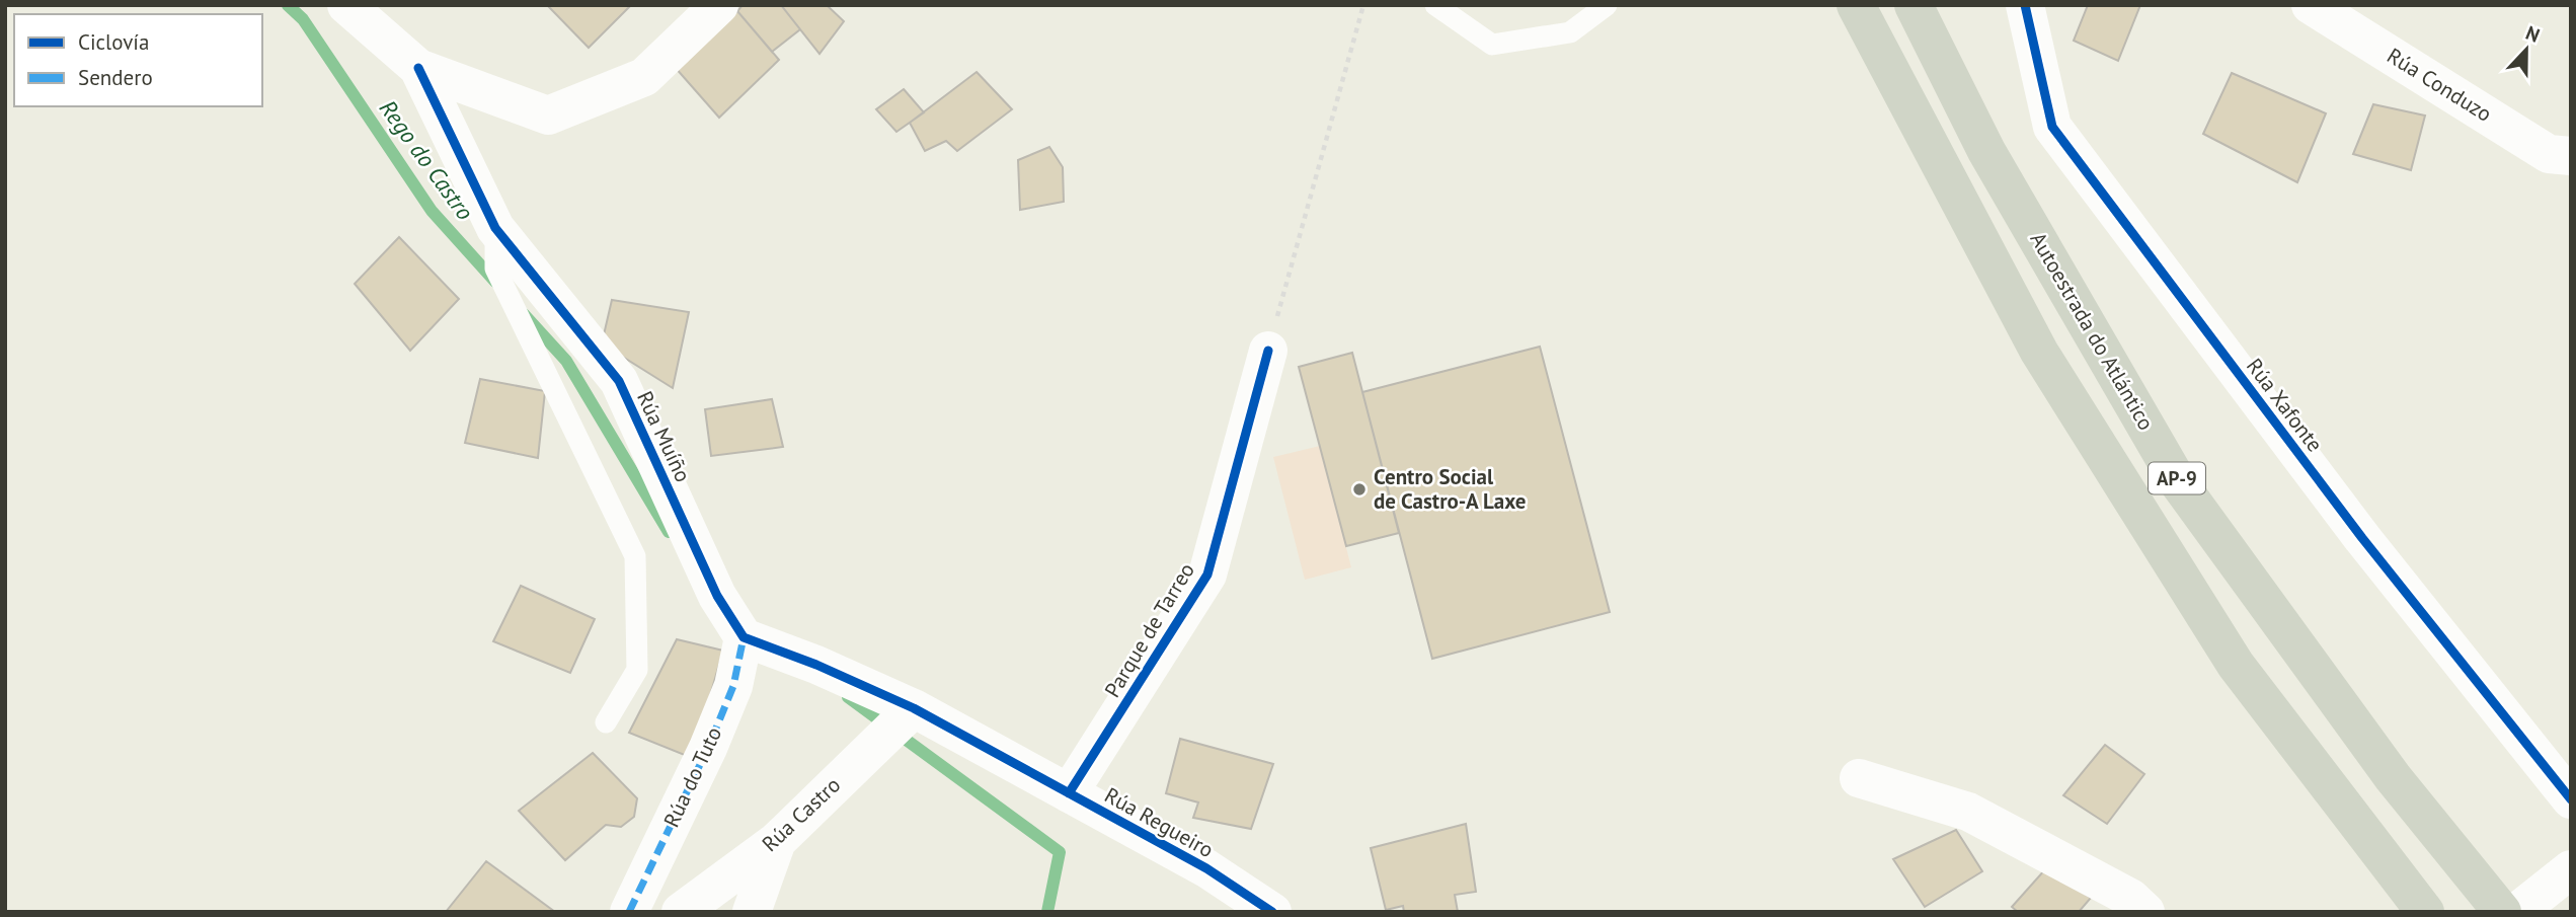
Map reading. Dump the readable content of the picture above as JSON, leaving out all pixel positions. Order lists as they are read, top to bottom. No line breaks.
{"streets":{"highway":["Autoestrada do Atlántico","AP-9"],"street":["Rúa Conduzo","Rúa Xafonte","Rúa Muíño","Parque de Tarreo","Rúa do Tuto","Rúa Castro","Rúa Regueiro"]},"crossings":[["Rúa Muíño","Rúa do Tuto"],["Parque de Tarreo","Rúa Regueiro"],["Rúa Castro","Rúa Regueiro"]],"water":["Rego do Castro"],"places":["Centro Social de Castro-A Laxe"],"legend":["Ciclovía","Sendero"],"north":"top"}
